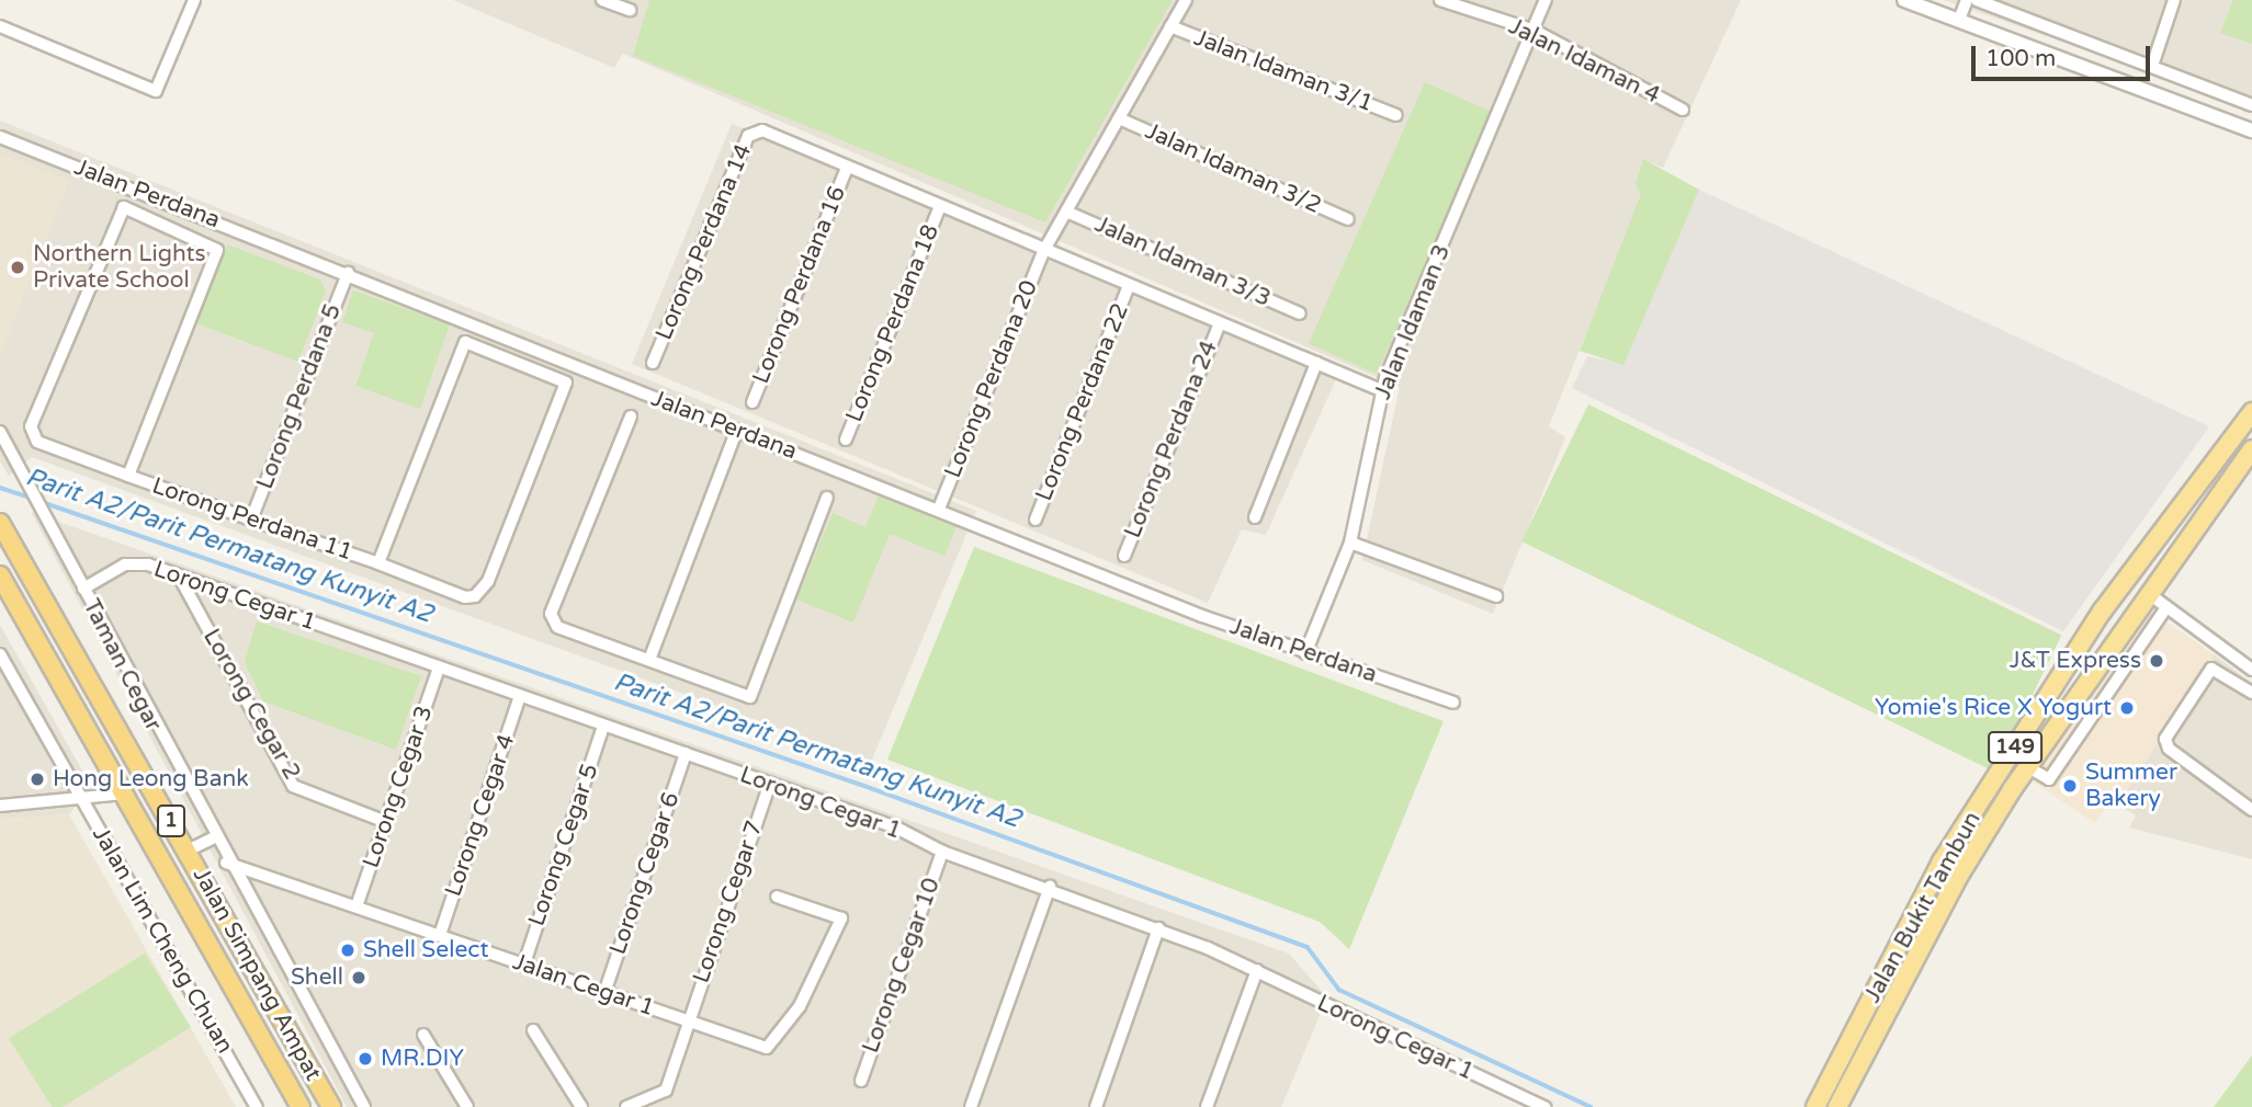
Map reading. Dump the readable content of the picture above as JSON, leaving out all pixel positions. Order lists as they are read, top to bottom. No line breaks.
{"streets":{"highway":["1","Jalan Simpang Ampat"],"main road":["149","Jalan Bukit Tambun"],"street":["Jalan Idaman 4","Jalan Idaman 3/1","Jalan Idaman 3/2","Jalan Perdana","Lorong Perdana 14","Jalan Idaman 3/3","Lorong Perdana 16","Jalan Idaman 3","Lorong Perdana 18","Lorong Perdana 20","Lorong Perdana 5","Lorong Perdana 22","Lorong Perdana 24","Lorong Perdana 11","Lorong Cegar 1","Taman Cegar","Lorong Cegar 2","Lorong Cegar 3","Lorong Cegar 4","Lorong Cegar 5","Lorong Cegar 6","Lorong Cegar 7","Jalan Lim Cheng Chuan","Lorong Cegar 10","Jalan Cegar 1"]},"crossings":[["Jalan Idaman 4","Jalan Idaman 3"],["Jalan Idaman 3/1","Lorong Perdana 20"],["Jalan Idaman 3/2","Lorong Perdana 20"],["Jalan Perdana","Jalan Idaman 3"],["Jalan Perdana","Lorong Perdana 20"],["Jalan Perdana","Lorong Perdana 5"],["Lorong Perdana 14","Lorong Perdana 16"],["Jalan Idaman 3/3","Lorong Perdana 20"],["Lorong Perdana 5","Lorong Perdana 11"],["Lorong Cegar 1","Taman Cegar"],["Lorong Cegar 1","Lorong Cegar 2"],["Lorong Cegar 1","Lorong Cegar 3"],["Lorong Cegar 1","Lorong Cegar 4"],["Lorong Cegar 1","Lorong Cegar 5"],["Lorong Cegar 1","Lorong Cegar 6"],["Lorong Cegar 1","Lorong Cegar 7"],["Lorong Cegar 1","Lorong Cegar 10"],["Taman Cegar","Jalan Simpang Ampat"],["Taman Cegar","Jalan Cegar 1"],["Lorong Cegar 2","Lorong Cegar 3"],["Lorong Cegar 3","Jalan Cegar 1"],["Lorong Cegar 4","Jalan Cegar 1"],["Lorong Cegar 5","Jalan Cegar 1"],["Lorong Cegar 6","Jalan Cegar 1"],["Lorong Cegar 7","Jalan Cegar 1"],["Jalan Simpang Ampat","Jalan Cegar 1"]],"water":["Parit A2/Parit Permatang Kunyit A2"],"places":["Northern Lights Private School","J&T Express","Yomie's Rice X Yogurt","Hong Leong Bank","Summer Bakery","Shell Select","Shell","MR.DIY"],"scale_bar":"100 m"}
